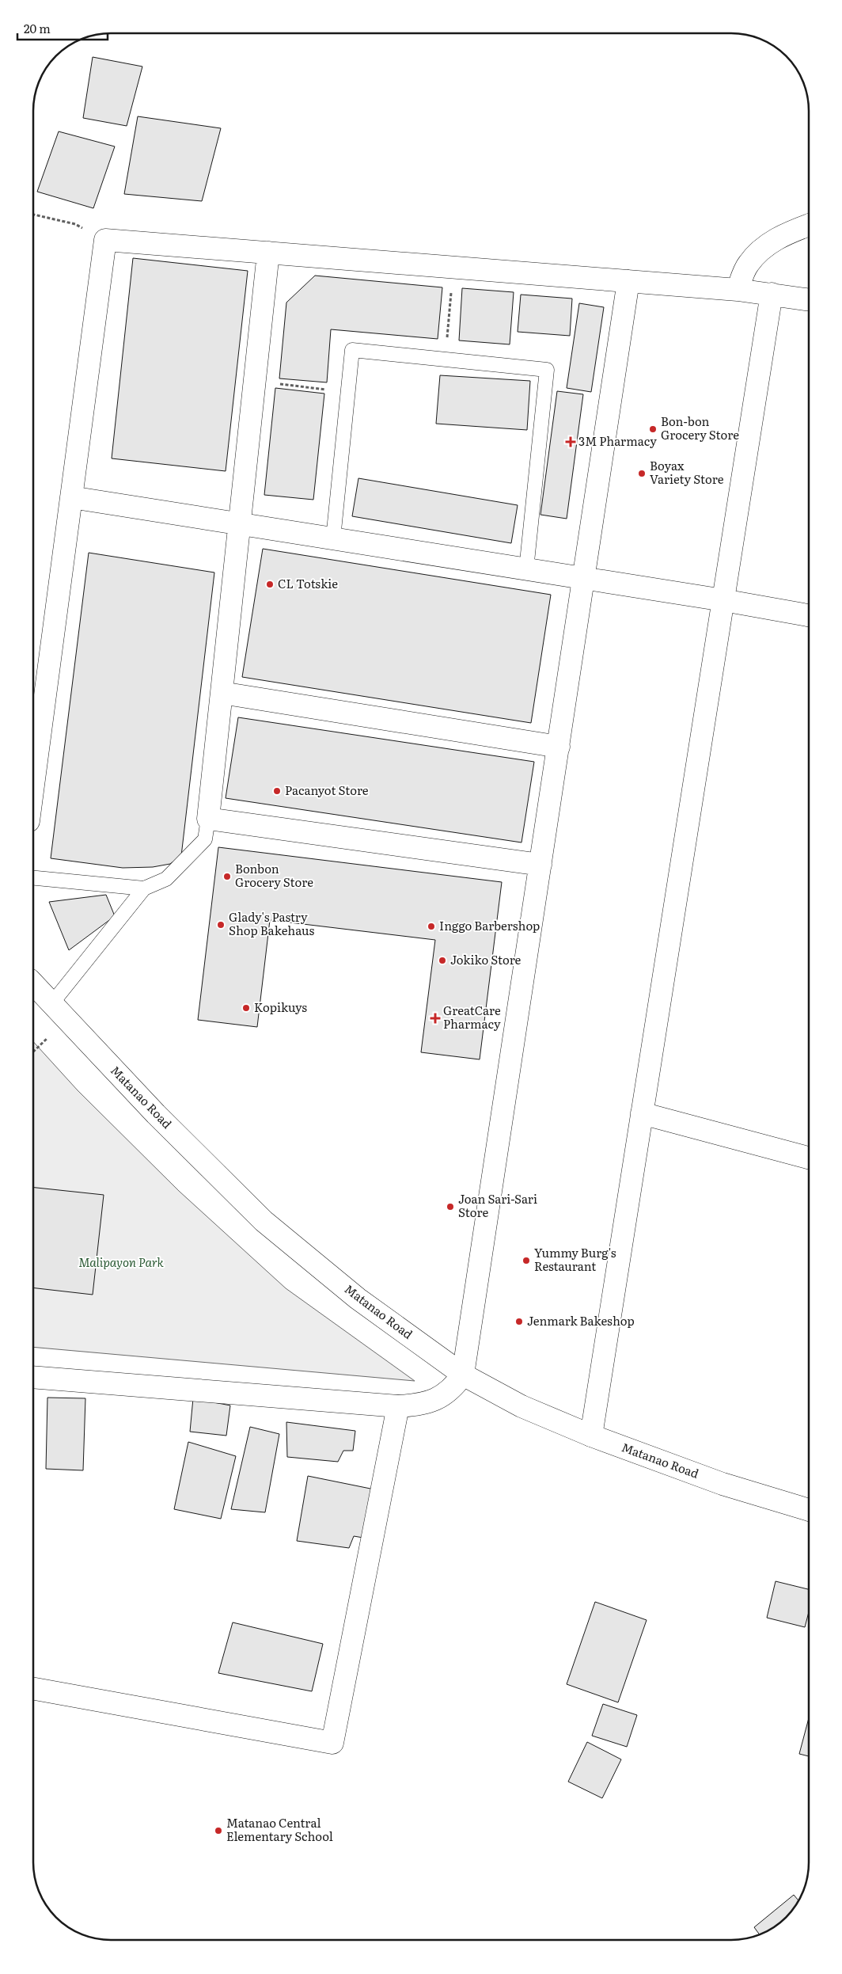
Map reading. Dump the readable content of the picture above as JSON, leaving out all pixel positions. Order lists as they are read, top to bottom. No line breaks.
{"streets":{"street":["Matanao Road"]},"parks":["Malipayon Park"],"places":{"other":["Bon-bon Grocery Store","Boyax Variety Store","CL Totskie","Pacanyot Store","Bonbon Grocery Store","Glady's Pastry Shop Bakehaus","Inggo Barbershop","Jokiko Store","Kopikuys","Joan Sari-Sari Store","Yummy Burg's Restaurant","Jenmark Bakeshop","Matanao Central Elementary School"],"health":["3M Pharmacy","GreatCare Pharmacy"]},"scale_bar":"20 m"}
